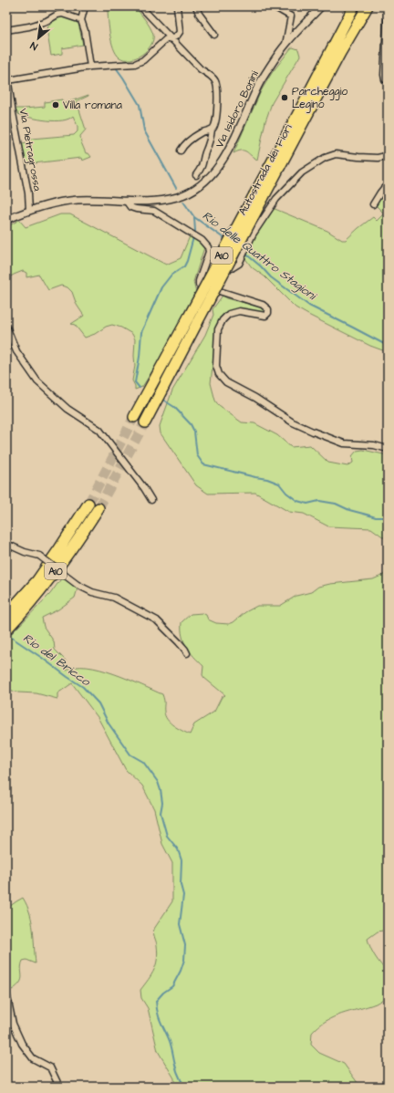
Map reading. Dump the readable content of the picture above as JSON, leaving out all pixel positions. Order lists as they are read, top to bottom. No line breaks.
{"streets":{"highway":["Autostrada dei Fiori","A10"],"street":["Via Isidoro Bonini","Via Pietragrossa"]},"crossings":[["Via Isidoro Bonini","Via Pietragrossa"]],"water":["Rio delle Quattro Stagioni","Rio del Bricco"],"places":["Parcheggio Legino","Villa romana"],"north":"bottom left"}
